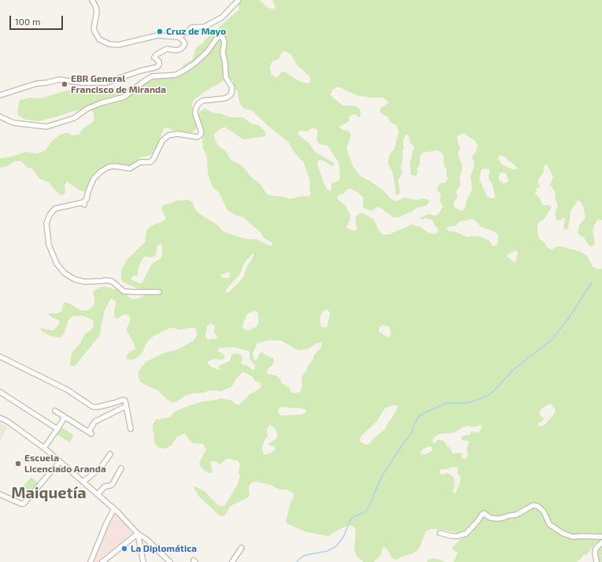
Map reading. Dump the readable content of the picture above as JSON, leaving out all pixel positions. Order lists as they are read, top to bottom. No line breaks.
{"districts":["Maiquetía"],"places":["Cruz de Mayo","EBR General Francisco de Miranda","Escuela Licenciado Aranda","La Diplomática"],"scale_bar":"100 m"}
